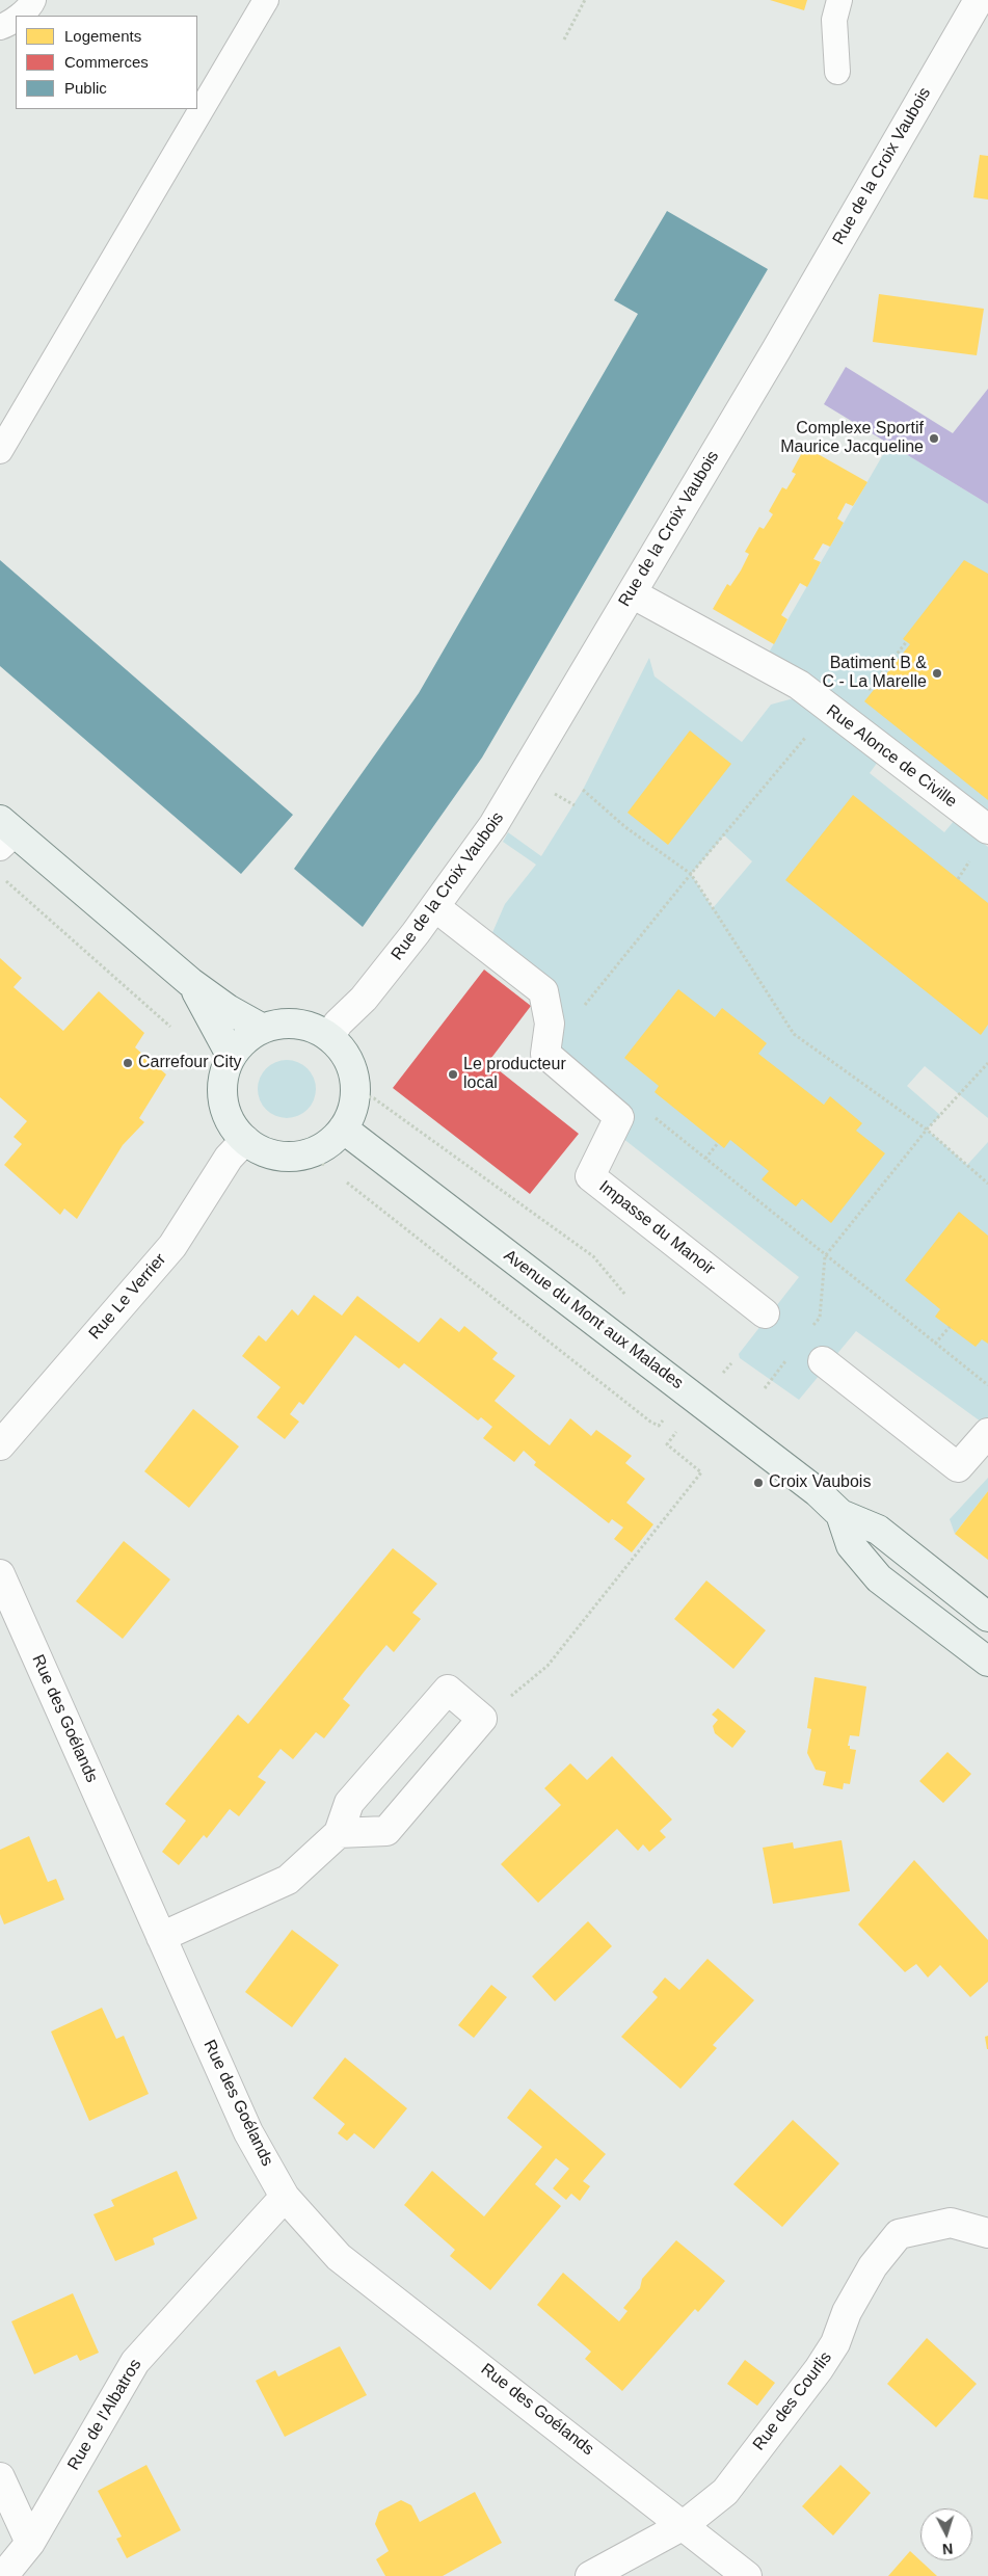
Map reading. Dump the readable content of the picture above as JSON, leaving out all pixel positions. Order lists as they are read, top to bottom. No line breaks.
{"streets":{"street":["Rue de la Croix Vaubois","Rue Alonce de Civille","Impasse du Manoir","Rue Le Verrier","Avenue du Mont aux Malades","Rue des Goélands","Rue des Courlis","Rue de l'Albatros"]},"crossings":[["Rue de la Croix Vaubois","Rue Alonce de Civille"],["Rue de la Croix Vaubois","Rue Le Verrier"],["Rue de la Croix Vaubois","Avenue du Mont aux Malades"],["Rue Le Verrier","Avenue du Mont aux Malades"],["Rue des Goélands","Rue des Courlis"],["Rue des Goélands","Rue de l'Albatros"]],"places":["Complexe Sportif Maurice Jacqueline","Batiment B & C - La Marelle","Carrefour City","Le producteur local","Croix Vaubois"],"legend":["Logements","Commerces","Public"],"north":"bottom"}
